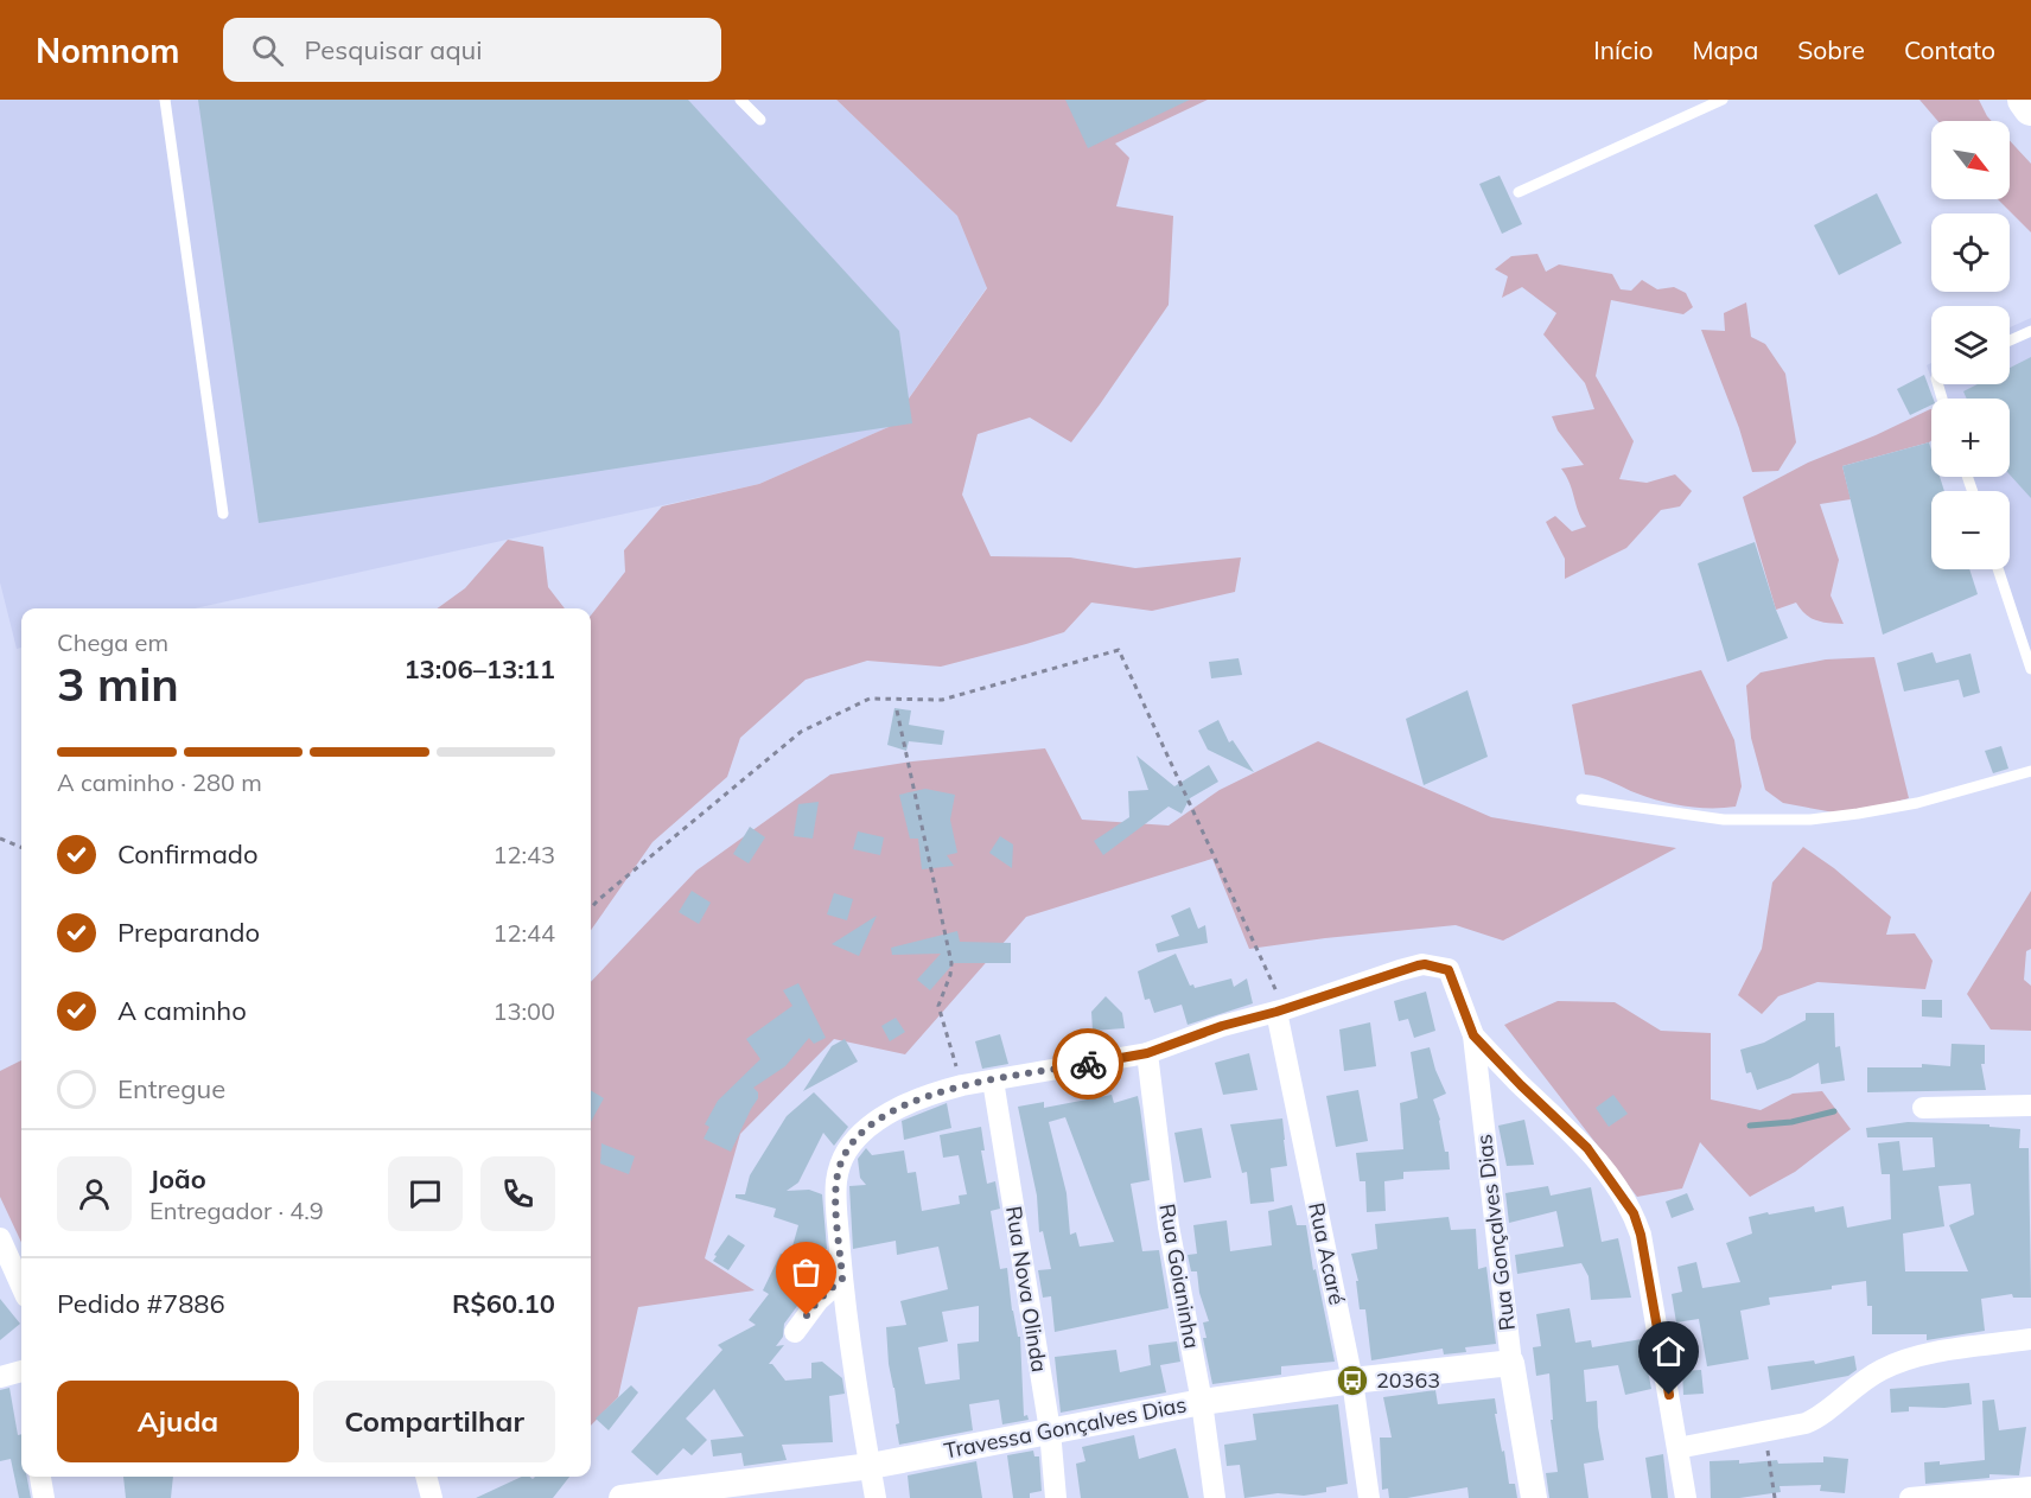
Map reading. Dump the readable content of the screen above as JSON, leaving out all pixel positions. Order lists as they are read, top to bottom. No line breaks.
{"streets":{"street":["Rua Gonçalves Dias","Rua Acaré","Rua Goianinha","Rua Nova Olinda","Travessa Gonçalves Dias"]},"crossings":[["Rua Gonçalves Dias","Rua Acaré"],["Rua Gonçalves Dias","Travessa Gonçalves Dias"],["Rua Acaré","Travessa Gonçalves Dias"],["Rua Goianinha","Travessa Gonçalves Dias"],["Rua Nova Olinda","Travessa Gonçalves Dias"]],"places":{"bus stop":["20363"]},"north":"bottom right","page":{"header":"Nomnom","search":"Pesquisar aqui","nav":["Início","Mapa","Sobre","Contato"],"map_buttons":["+","−"],"heading":["3 min","Chega em","13:06–13:11"],"panel":["João","Entregador · 4.9","Pedido #7886","R$60.10"],"bar":"A caminho · 280 m","list":[["Confirmado","12:43"],["Preparando","12:44"],["A caminho","13:00"],"Entregue"],"buttons":["Ajuda","Compartilhar"]}}
